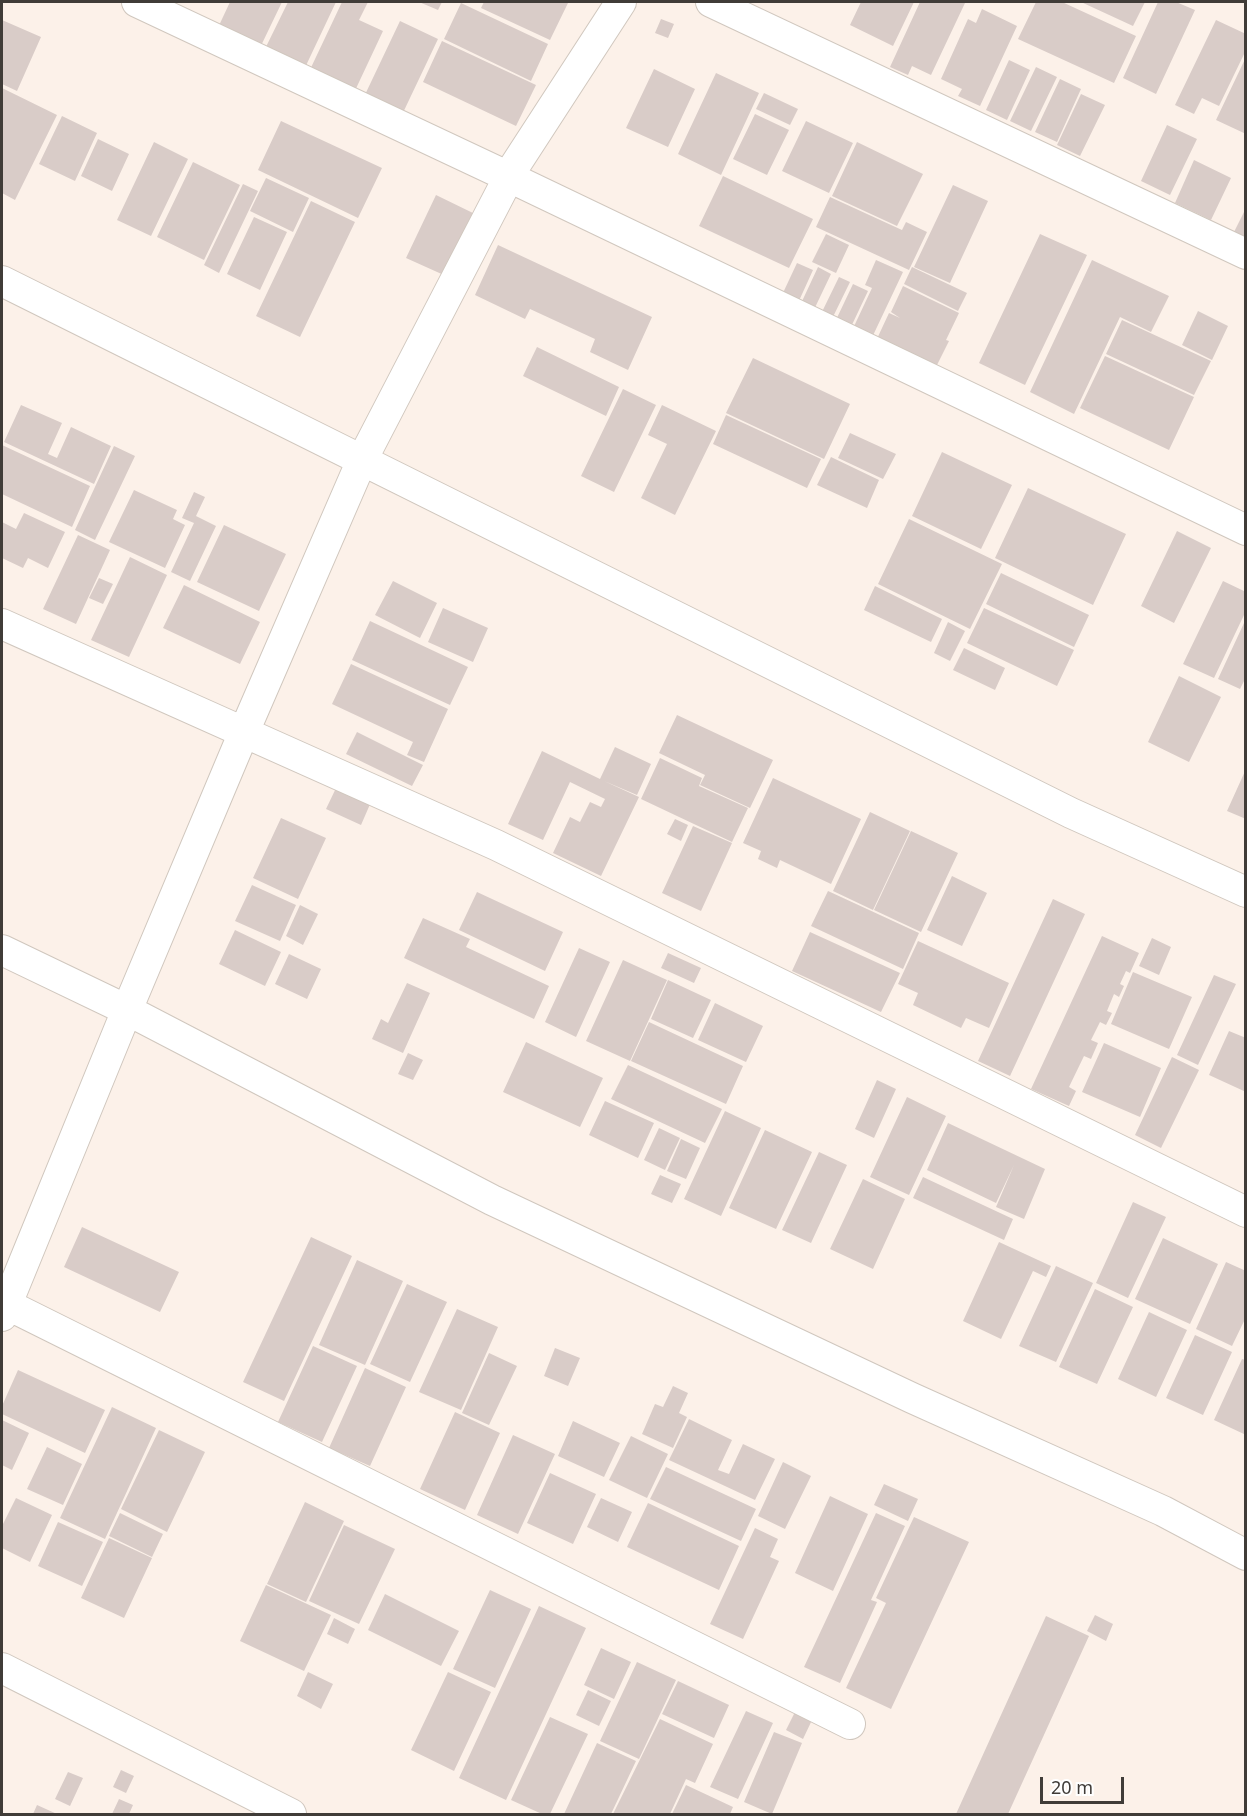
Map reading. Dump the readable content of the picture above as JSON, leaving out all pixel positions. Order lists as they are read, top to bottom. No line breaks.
{"scale_bar":"20 m"}
